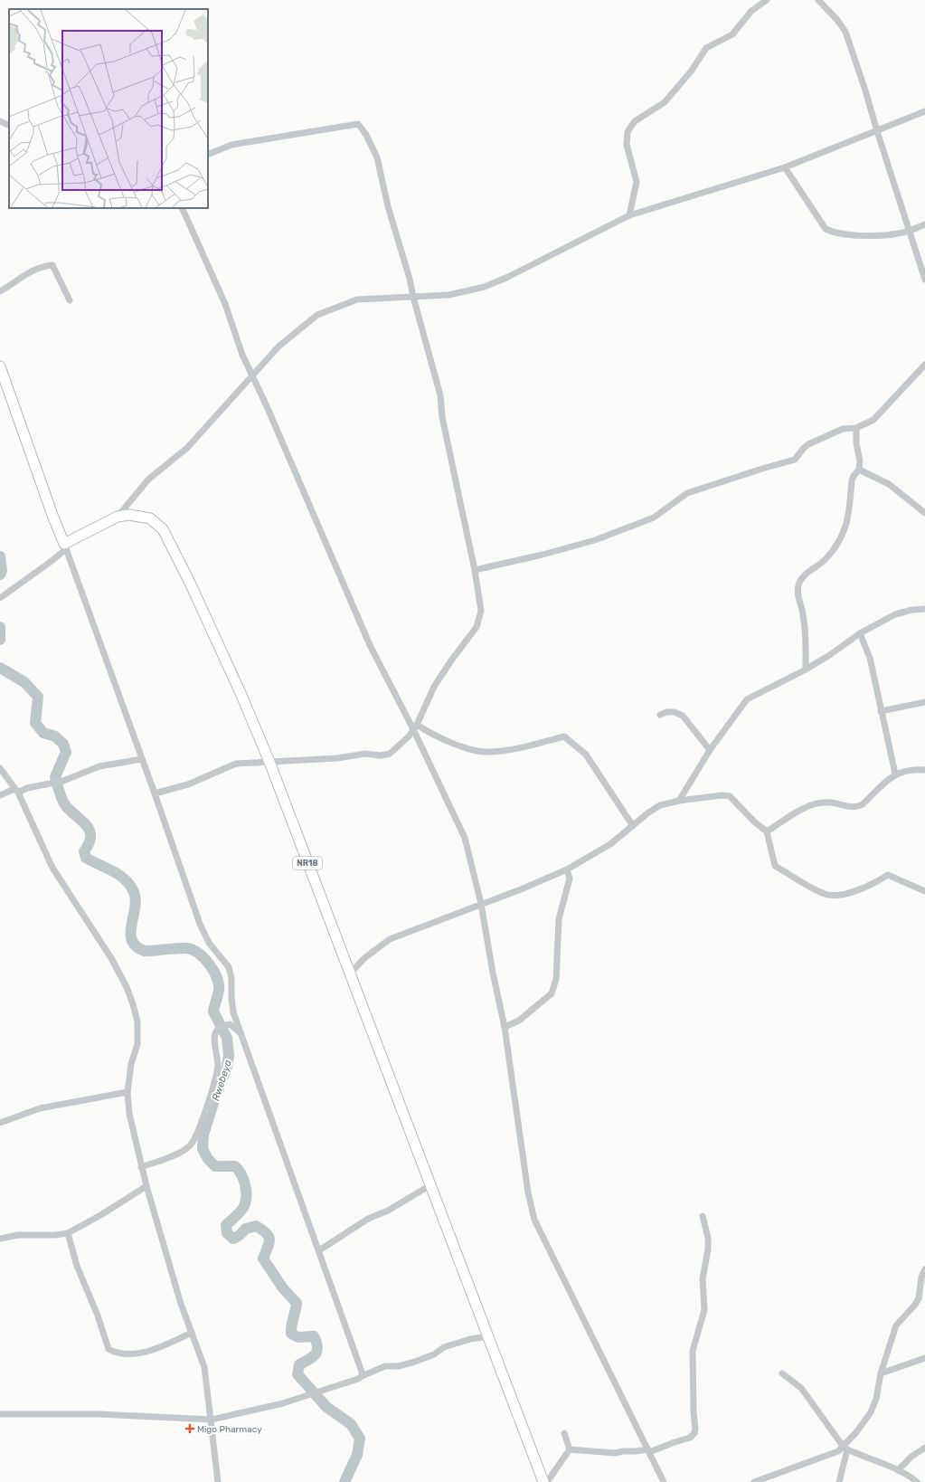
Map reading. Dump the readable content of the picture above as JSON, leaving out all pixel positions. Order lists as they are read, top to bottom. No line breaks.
{"streets":{"main road":["NR18"]},"water":["Rwebeya"],"places":{"health":["Migo Pharmacy"]}}
